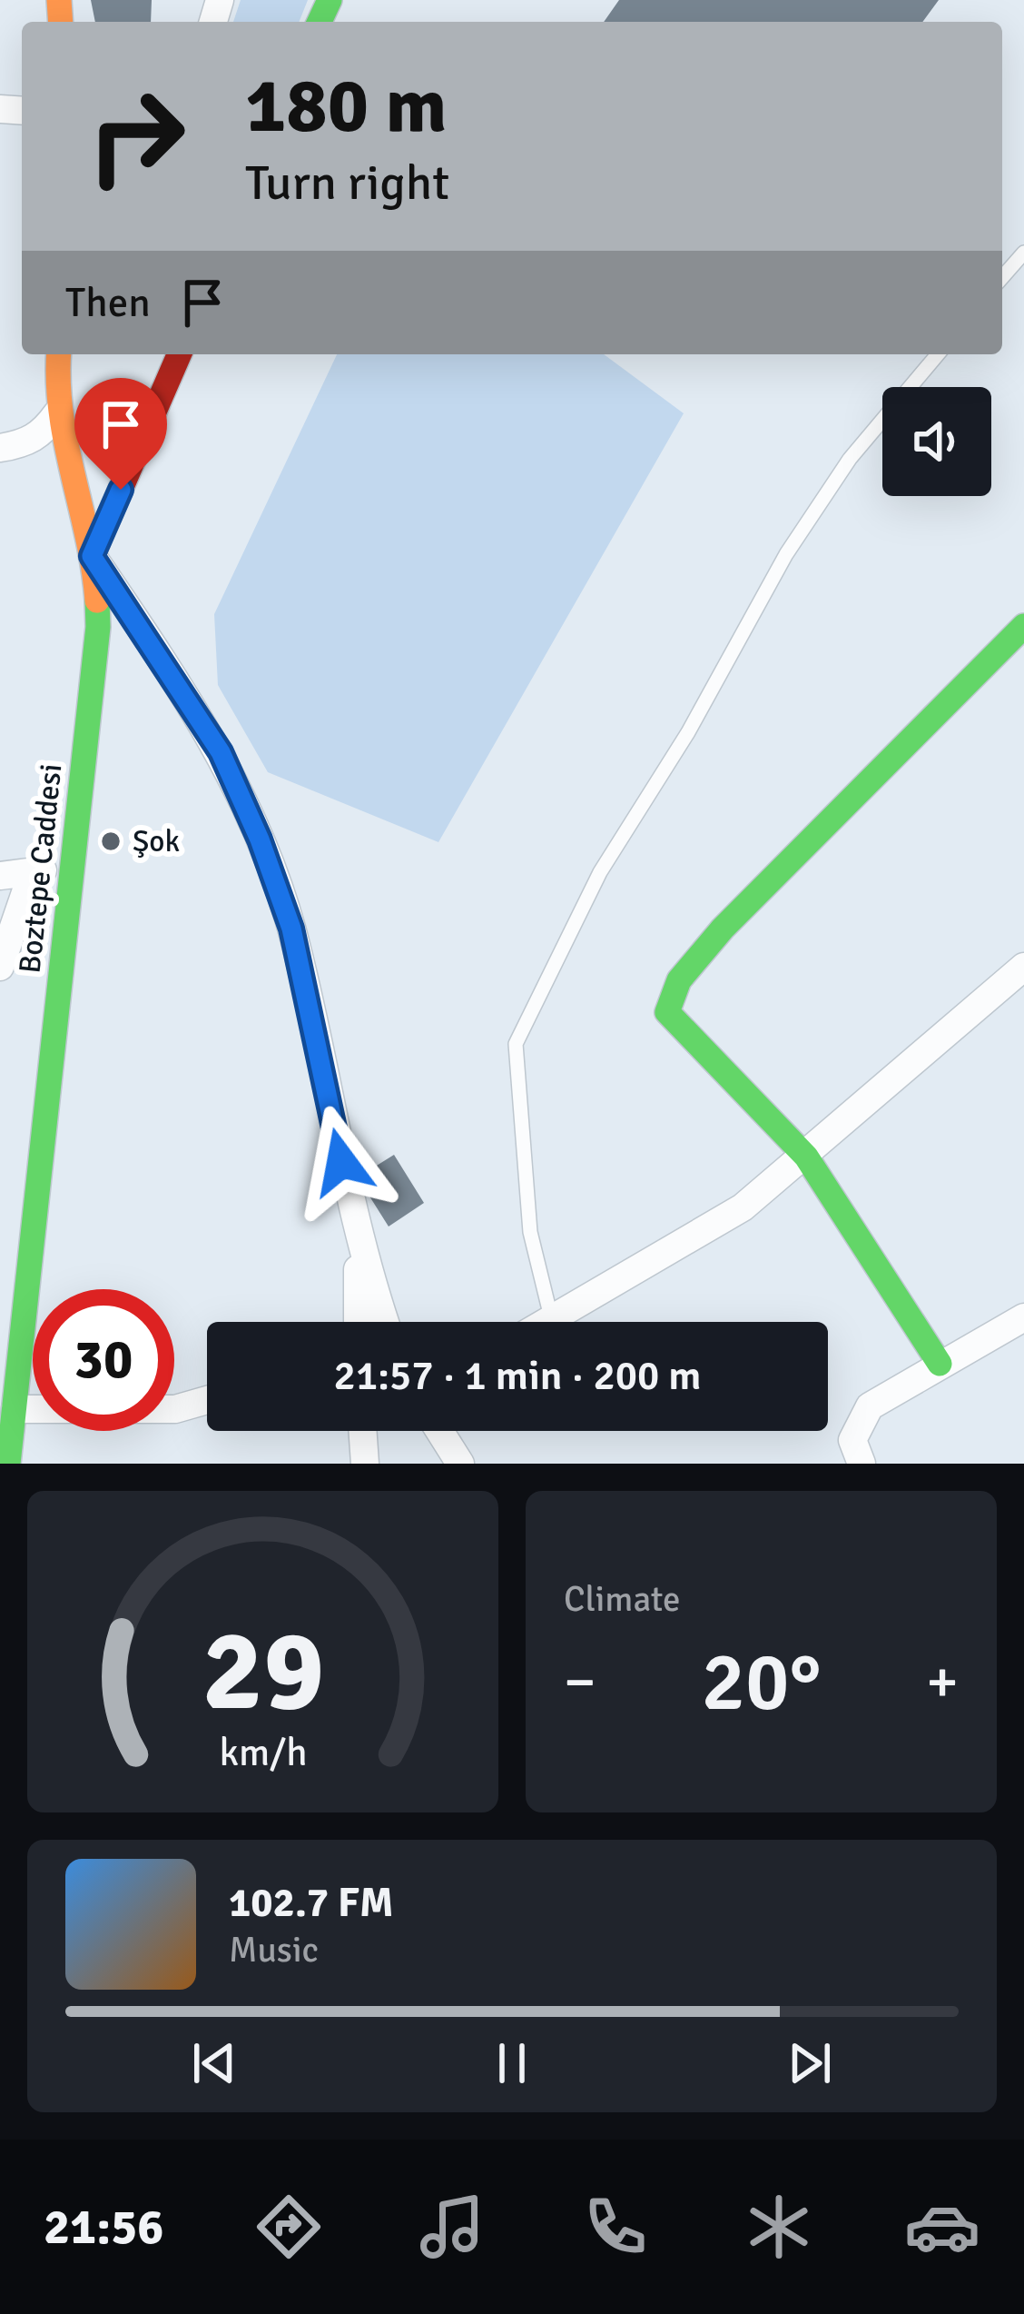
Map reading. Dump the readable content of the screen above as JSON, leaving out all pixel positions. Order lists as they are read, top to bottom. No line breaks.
{"streets":{"main road":["Boztepe Caddesi"]},"places":["Şok"],"page":{"turn":["180 m","Turn right"],"then":"Then","limit":"30","trip":"21:57 · 1 min · 200 m","tile":"Climate","heat":["−","20°","+"],"song":["102.7 FM","Music"],"tabs":"21:56","gauge":["29","km/h"]}}
